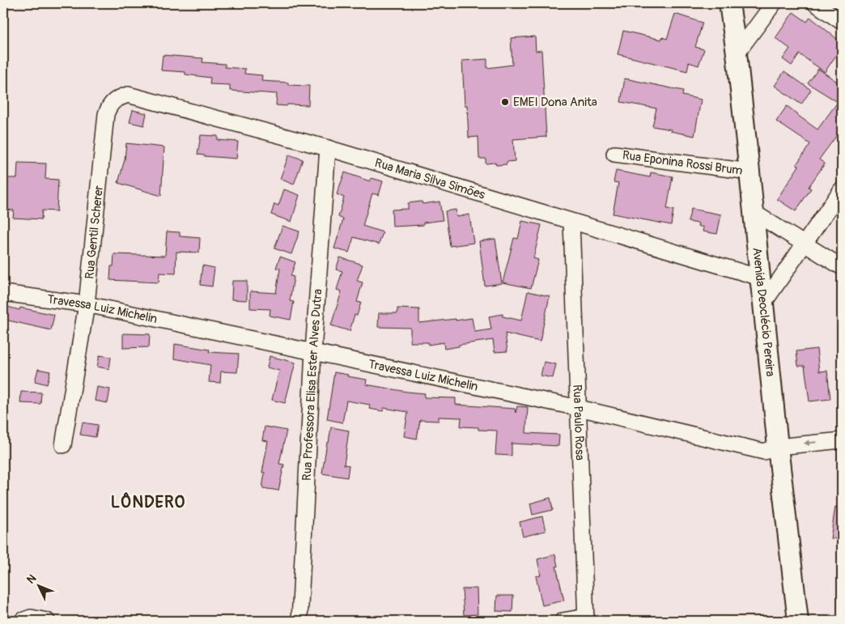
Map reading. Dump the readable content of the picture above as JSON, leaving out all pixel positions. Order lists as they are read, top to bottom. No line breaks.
{"streets":{"street":["Rua Eponina Rossi Brum","Rua Maria Silva Simões","Rua Gentil Scherer","Travessa Luiz Michelin","Avenida Deoclécio Pereira","Rua Professora Elisa Ester Alves Dutra","Rua Paulo Rosa"]},"crossings":[["Rua Eponina Rossi Brum","Avenida Deoclécio Pereira"],["Rua Maria Silva Simões","Rua Gentil Scherer"],["Rua Maria Silva Simões","Avenida Deoclécio Pereira"],["Rua Maria Silva Simões","Rua Professora Elisa Ester Alves Dutra"],["Rua Maria Silva Simões","Rua Paulo Rosa"],["Rua Gentil Scherer","Travessa Luiz Michelin"],["Travessa Luiz Michelin","Avenida Deoclécio Pereira"],["Travessa Luiz Michelin","Rua Professora Elisa Ester Alves Dutra"],["Travessa Luiz Michelin","Rua Paulo Rosa"]],"districts":["LÔNDERO"],"places":["EMEI Dona Anita"],"north":"top left"}
